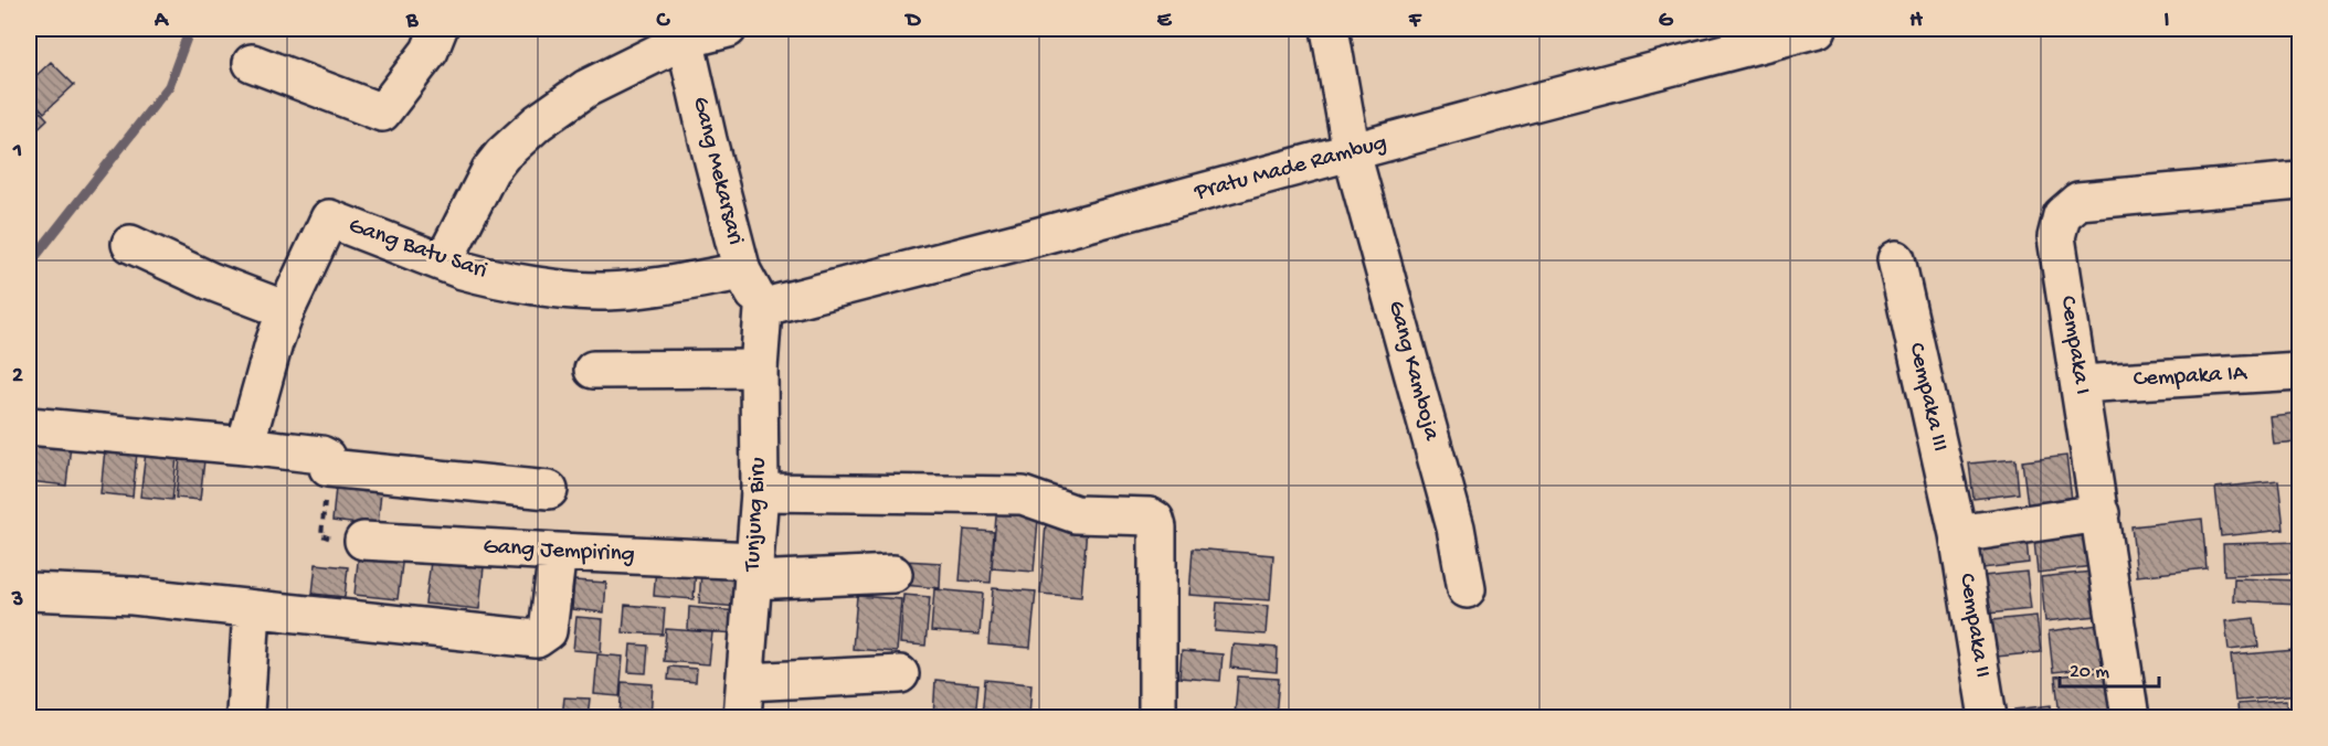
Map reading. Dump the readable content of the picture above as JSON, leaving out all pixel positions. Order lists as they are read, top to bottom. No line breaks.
{"streets":{"street":["Pratu Made Rambug","Gang Mekarsari","Gang Batu Sari","Cempaka I","Gang Kamboja","Cempaka IA","Cempaka III","Tunjung Biru","Gang Jempiring","Cempaka II"]},"crossings":[["Pratu Made Rambug","Gang Mekarsari"],["Pratu Made Rambug","Gang Kamboja"],["Pratu Made Rambug","Tunjung Biru"],["Gang Mekarsari","Gang Batu Sari"],["Gang Mekarsari","Tunjung Biru"],["Cempaka I","Cempaka IA"],["Cempaka III","Cempaka II"],["Tunjung Biru","Gang Jempiring"]],"scale_bar":"20 m","grid":{"columns":["A","B","C","D","E","F","G","H","I"],"rows":["1","2","3"]}}
